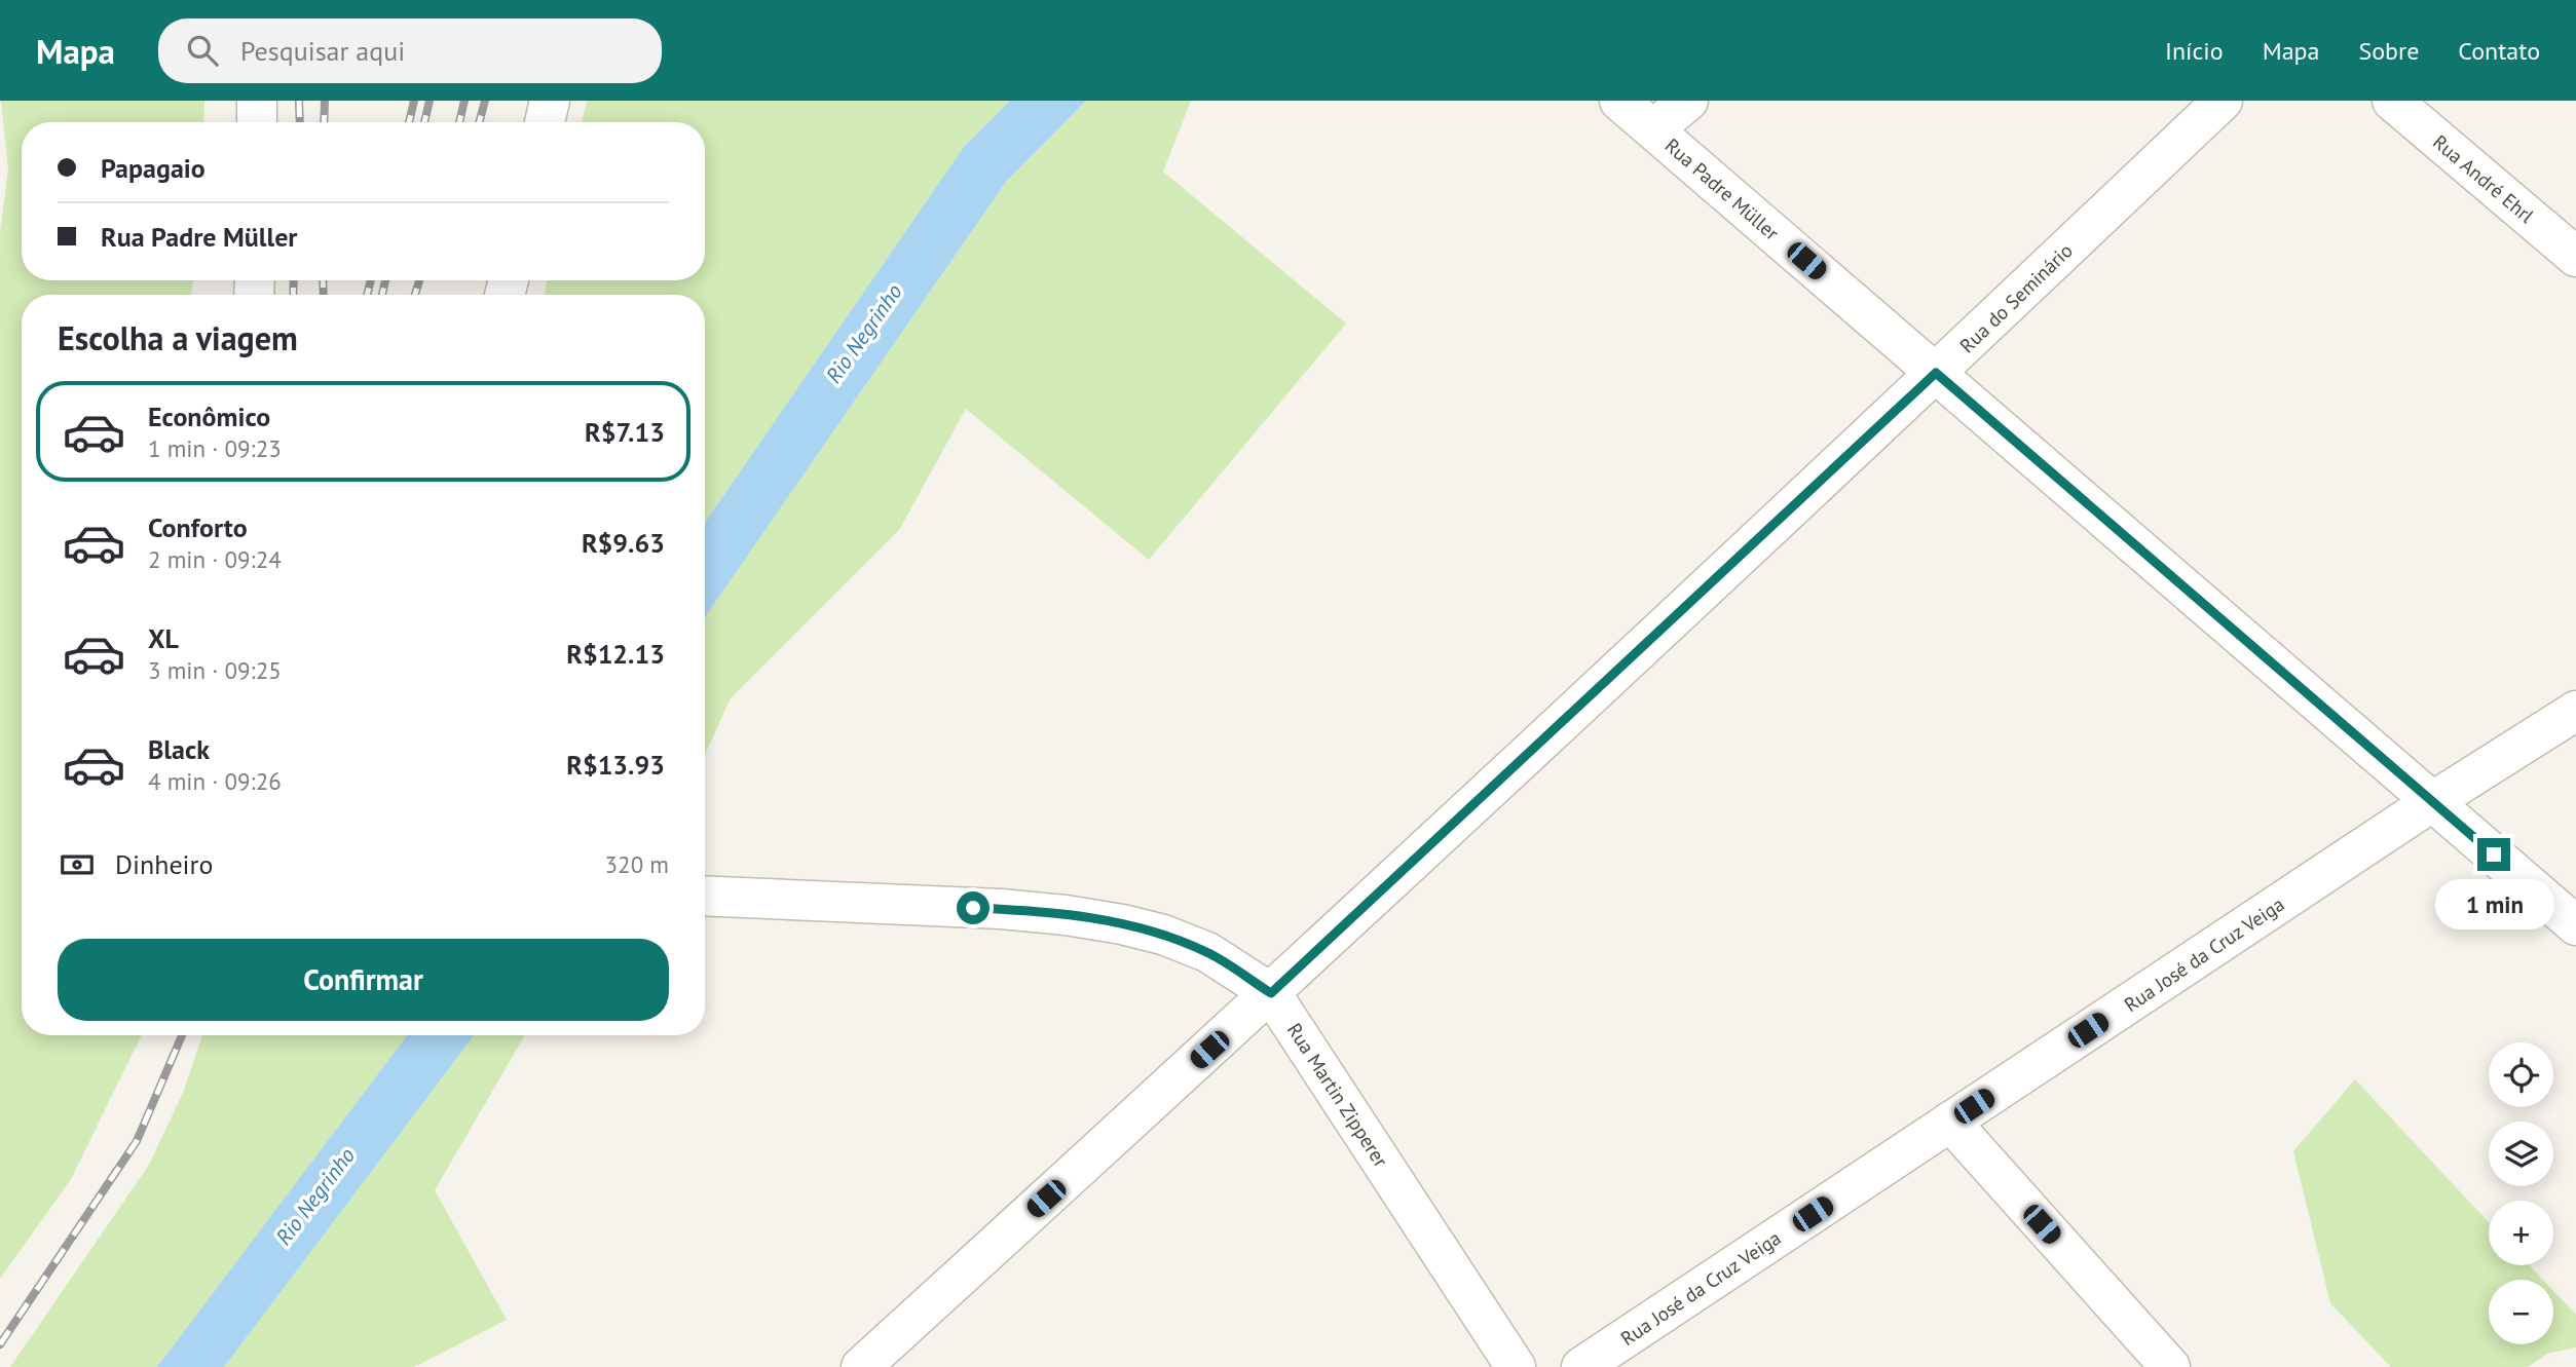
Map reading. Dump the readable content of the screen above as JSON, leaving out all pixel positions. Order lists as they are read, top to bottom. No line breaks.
{"streets":{"street":["Rua André Ehrl","Rua Padre Müller","Rua do Seminário","Rua José da Cruz Veiga","Rua Martin Zipperer"]},"crossings":[["Rua Padre Müller","Rua do Seminário"],["Rua Padre Müller","Rua José da Cruz Veiga"],["Rua do Seminário","Rua Martin Zipperer"]],"water":["Rio Negrinho"],"page":{"header":"Mapa","search":"Pesquisar aqui","nav":["Início","Mapa","Sobre","Contato"],"banner":["Papagaio","Rua Padre Müller"],"heading":"Escolha a viagem","list":[{"name":"Econômico","note":"1 min · 09:23","value":"R$7.13"},{"name":"Conforto","note":"2 min · 09:24","value":"R$9.63"},{"name":"XL","note":"3 min · 09:25","value":"R$12.13"},{"name":"Black","note":"4 min · 09:26","value":"R$13.93"}],"pay":["Dinheiro","320 m"],"bubble":"1 min","buttons":"Confirmar","map_buttons":["+","−"]}}
